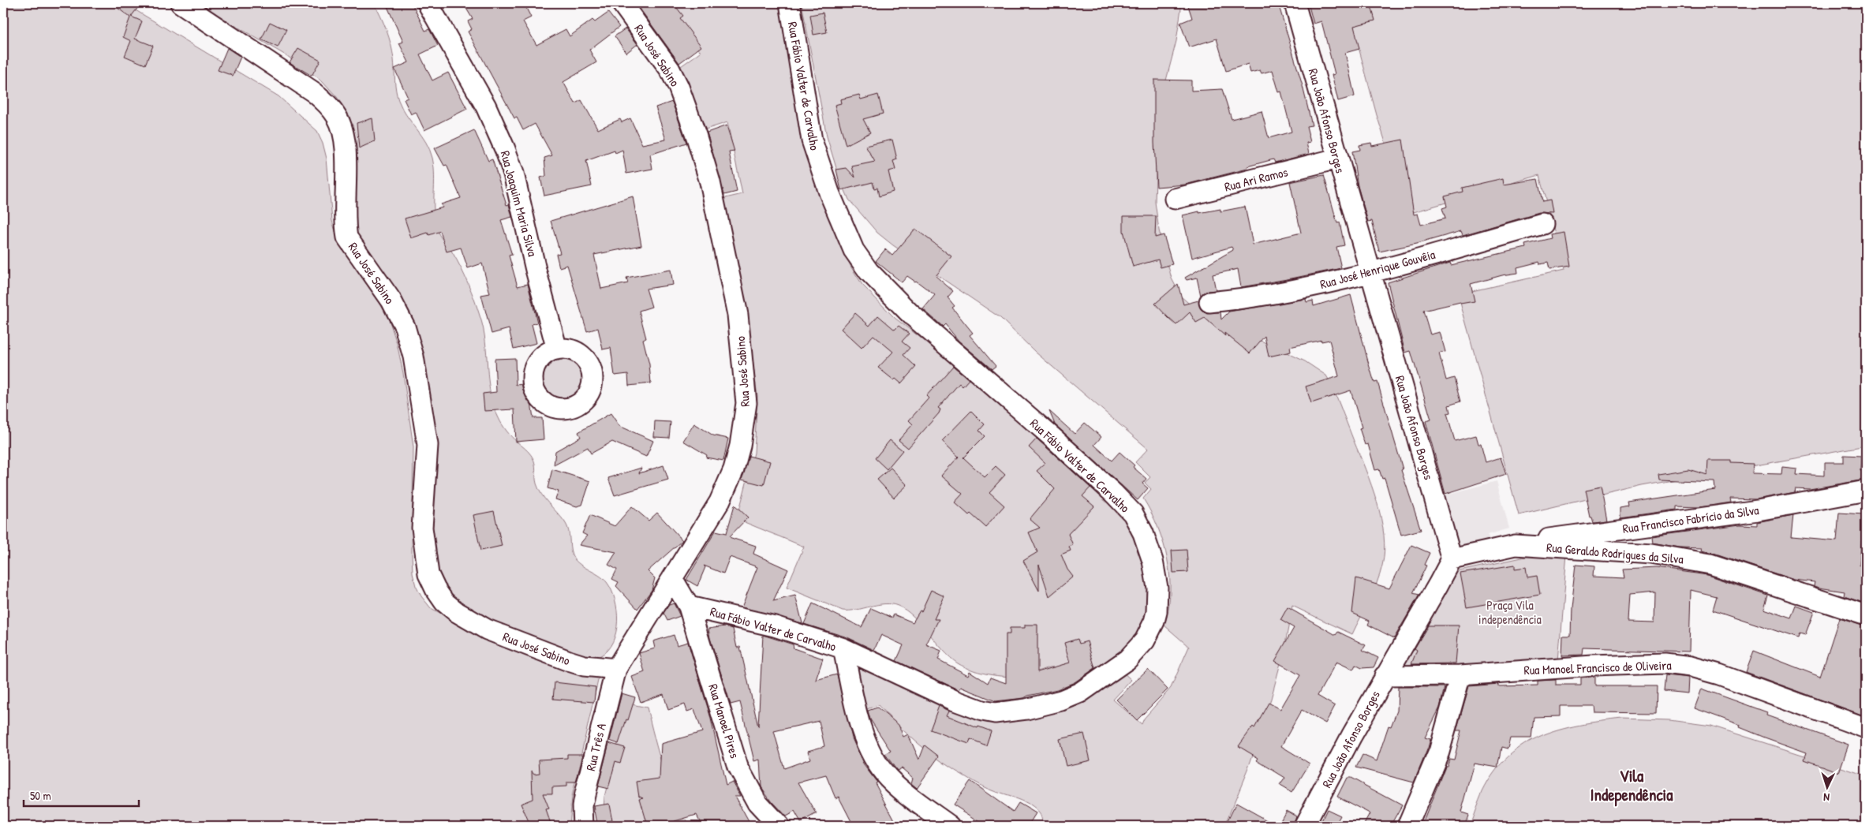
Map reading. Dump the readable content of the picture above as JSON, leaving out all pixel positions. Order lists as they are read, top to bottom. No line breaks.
{"streets":{"street":["Rua José Sabino","Rua Fábio Valter de Carvalho","Rua João Afonso Borges","Rua Ari Ramos","Rua Joaquim Maria Silva","Rua José Henrique Gouvêia","Rua Francisco Fabrício da Silva","Rua Geraldo Rodrigues da Silva","Rua Manoel Francisco de Oliveira","Rua Manoel Pires","Rua Três A"]},"crossings":[["Rua José Sabino","Rua Três A"],["Rua Fábio Valter de Carvalho","Rua Manoel Pires"],["Rua João Afonso Borges","Rua Ari Ramos"],["Rua João Afonso Borges","Rua José Henrique Gouvêia"],["Rua João Afonso Borges","Rua Geraldo Rodrigues da Silva"],["Rua João Afonso Borges","Rua Manoel Francisco de Oliveira"],["Rua Francisco Fabrício da Silva","Rua Geraldo Rodrigues da Silva"]],"districts":["Vila Independência"],"parks":["Praça Vila independência"],"scale_bar":"50 m","north":"bottom"}
